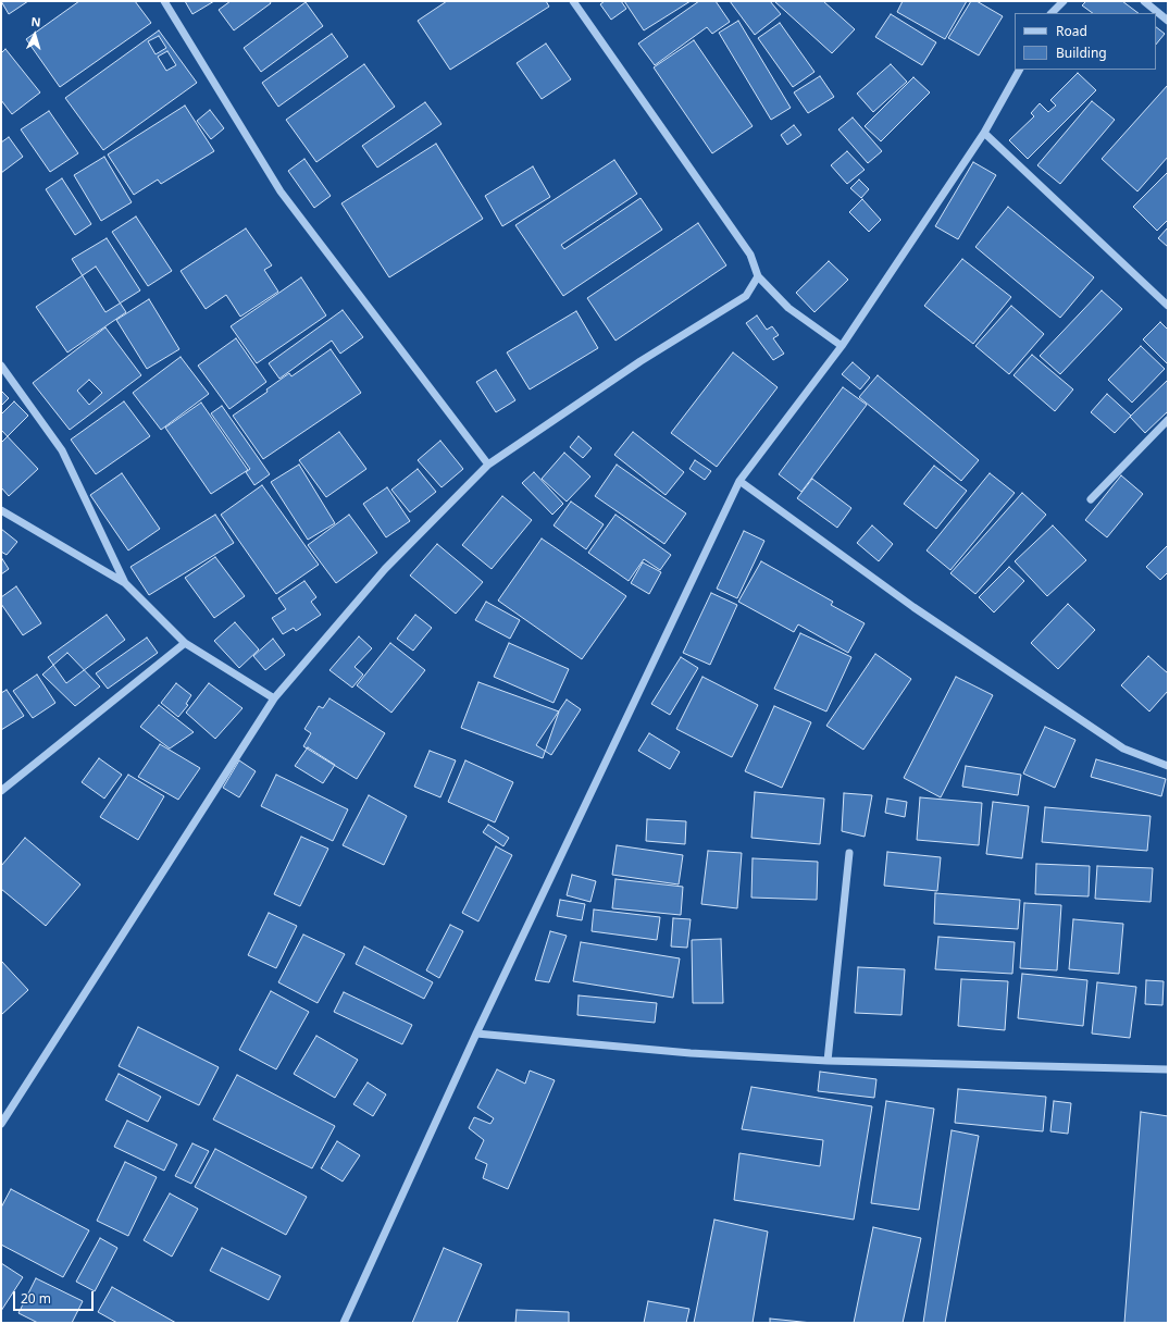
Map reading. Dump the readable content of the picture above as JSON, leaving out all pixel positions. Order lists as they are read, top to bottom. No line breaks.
{"legend":["Road","Building"],"scale_bar":"20 m","north":"top"}
